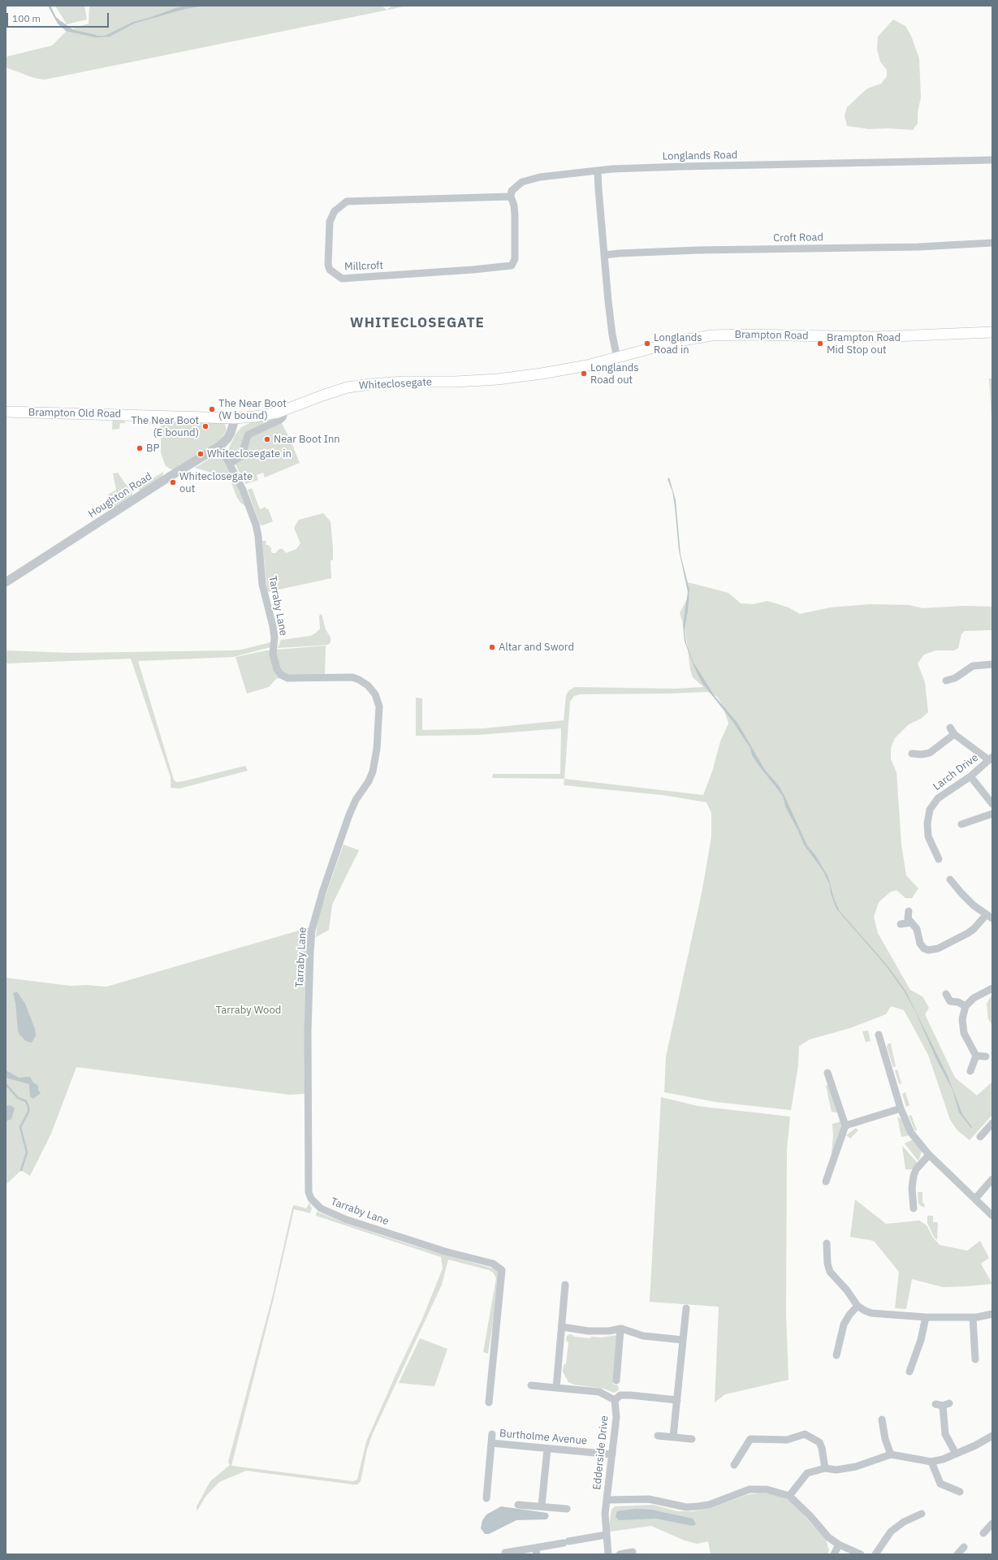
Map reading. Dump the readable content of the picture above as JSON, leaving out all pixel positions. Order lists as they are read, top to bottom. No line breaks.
{"streets":{"main road":["Brampton Road","Whiteclosegate","Brampton Old Road"],"street":["Longlands Road","Croft Road","Millcroft","Houghton Road","Tarraby Lane","Larch Drive","Burtholme Avenue","Edderside Drive"]},"crossings":[["Brampton Road","Whiteclosegate"],["Whiteclosegate","Brampton Old Road"],["Whiteclosegate","Houghton Road"],["Houghton Road","Tarraby Lane"],["Burtholme Avenue","Edderside Drive"]],"districts":["WHITECLOSEGATE"],"parks":["Tarraby Wood"],"places":["Longlands Road in","Brampton Road Mid Stop out","Longlands Road out","The Near Boot (W bound)","The Near Boot (E bound)","Near Boot Inn","BP","Whiteclosegate in","Whiteclosegate out","Altar and Sword"],"scale_bar":"100 m"}
